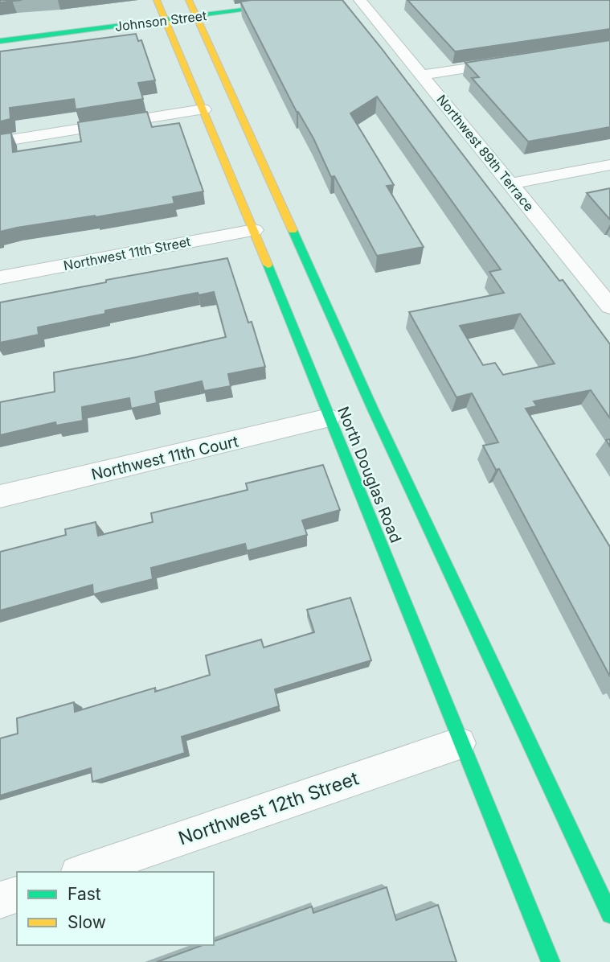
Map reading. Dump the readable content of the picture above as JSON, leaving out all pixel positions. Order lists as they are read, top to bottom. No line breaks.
{"streets":{"main road":["Johnson Street","North Douglas Road"],"street":["Northwest 89th Terrace","Northwest 11th Street","Northwest 11th Court","Northwest 12th Street"]},"crossings":[["Johnson Street","North Douglas Road"],["Northwest 11th Street","North Douglas Road"],["Northwest 11th Court","North Douglas Road"],["North Douglas Road","Northwest 12th Street"]],"legend":["Fast","Slow"]}
